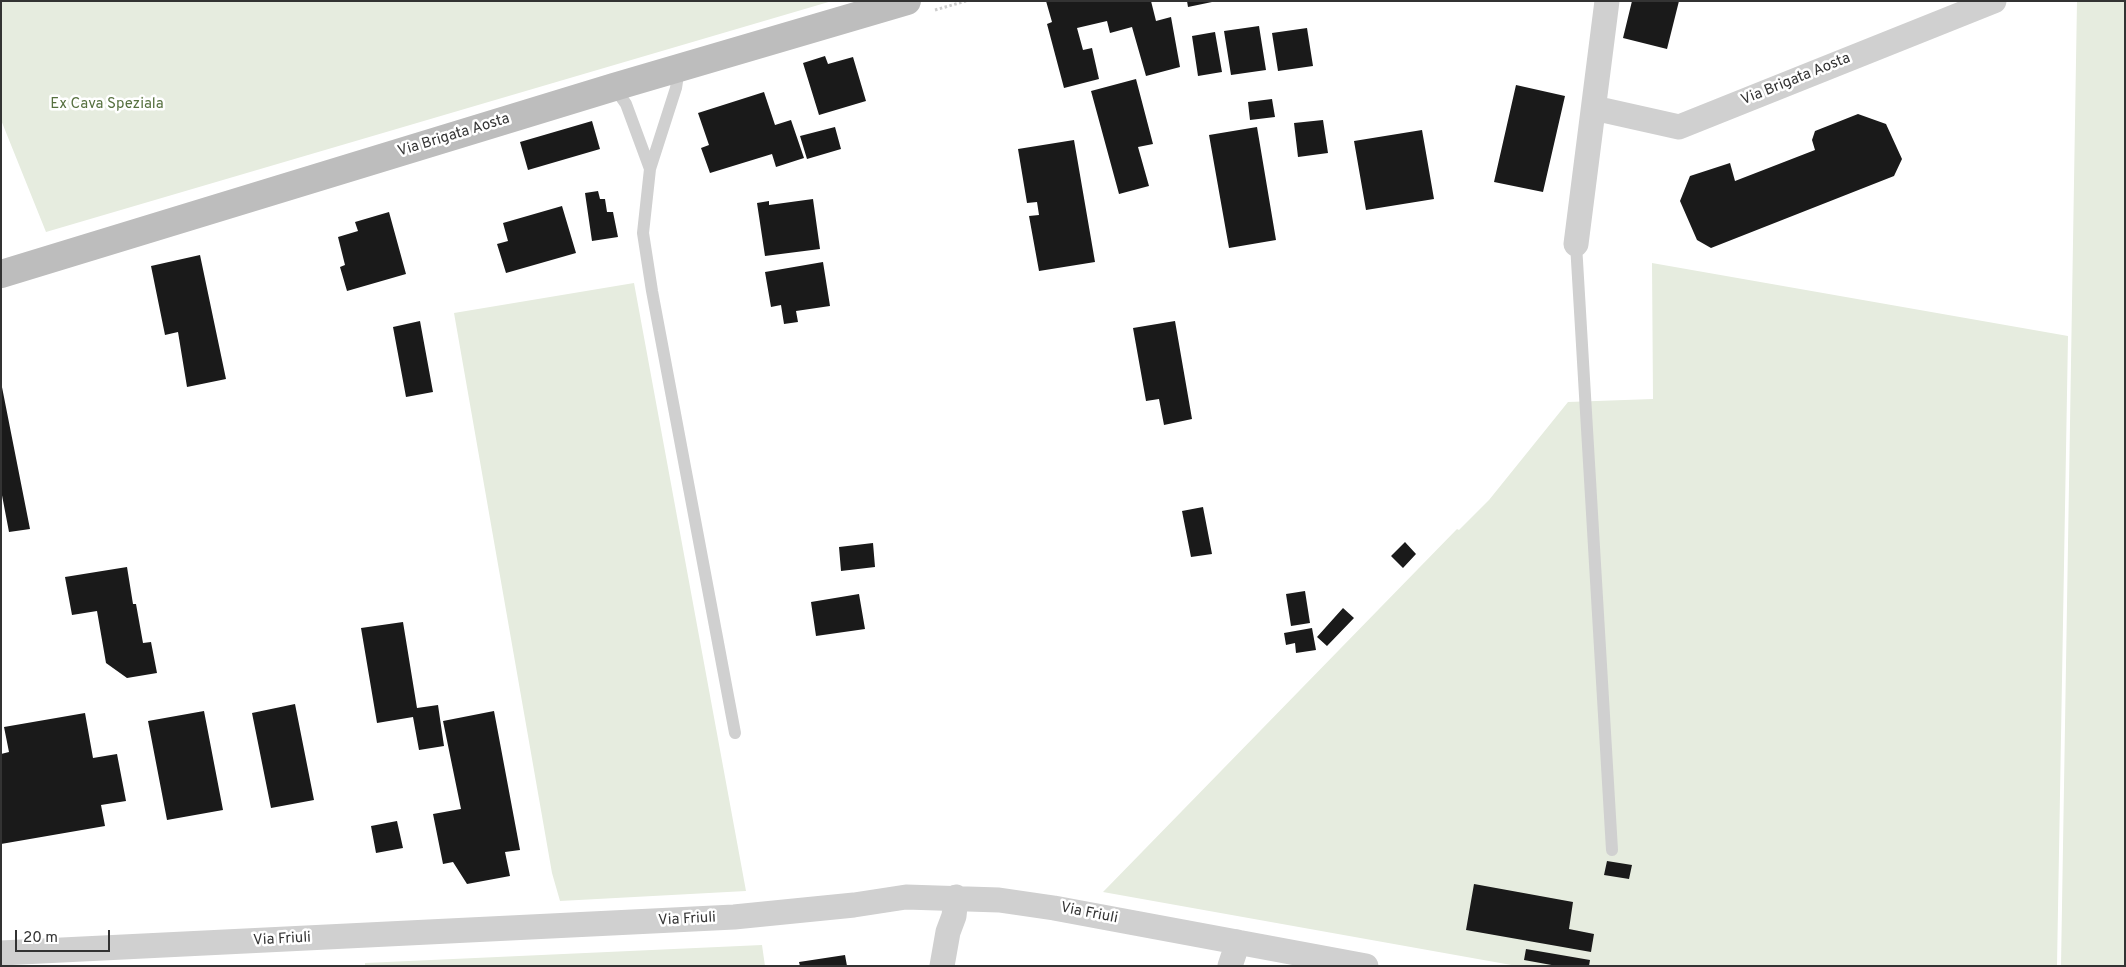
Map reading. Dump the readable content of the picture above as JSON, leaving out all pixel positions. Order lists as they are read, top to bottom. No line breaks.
{"streets":{"street":["Via Brigata Aosta","Via Friuli"]},"parks":["Ex Cava Speziala"],"scale_bar":"20 m"}
